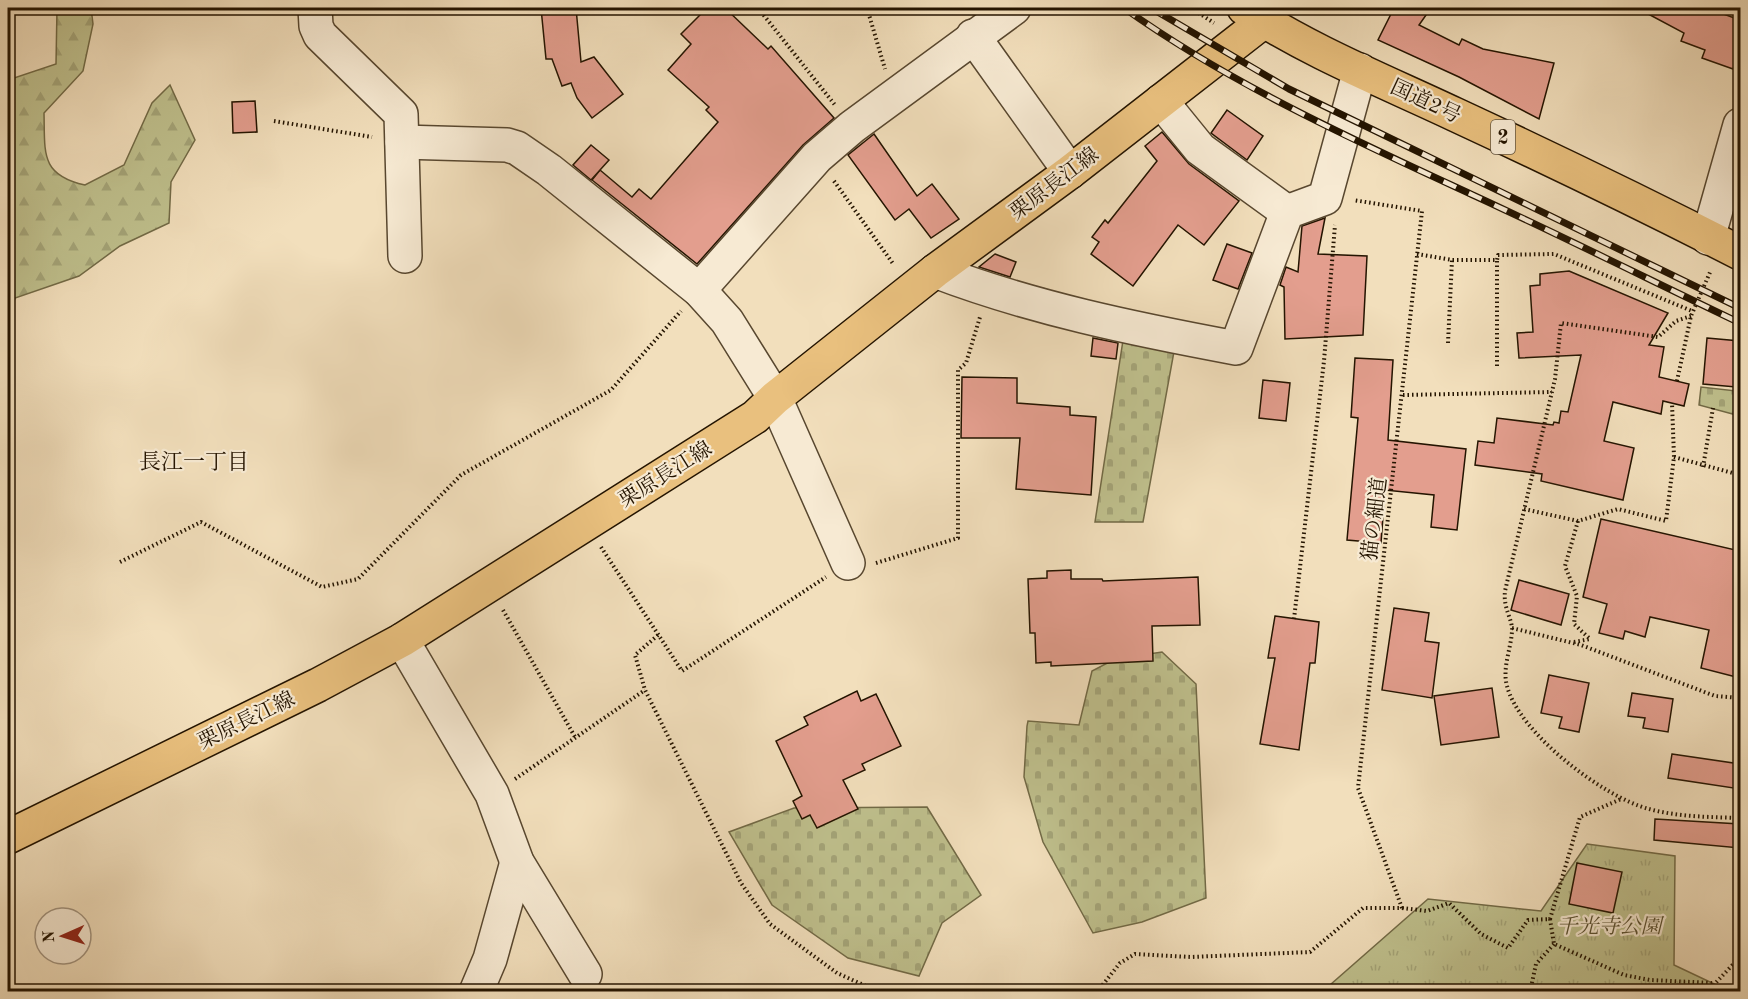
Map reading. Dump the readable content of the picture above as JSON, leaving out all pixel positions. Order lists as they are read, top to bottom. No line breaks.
{"streets":{"main road":["国道2号","2","栗原長江線"],"path":["猫の細道"]},"crossings":[["国道2号","栗原長江線"]],"districts":["長江一丁目"],"parks":["千光寺公園"],"north":"left"}
